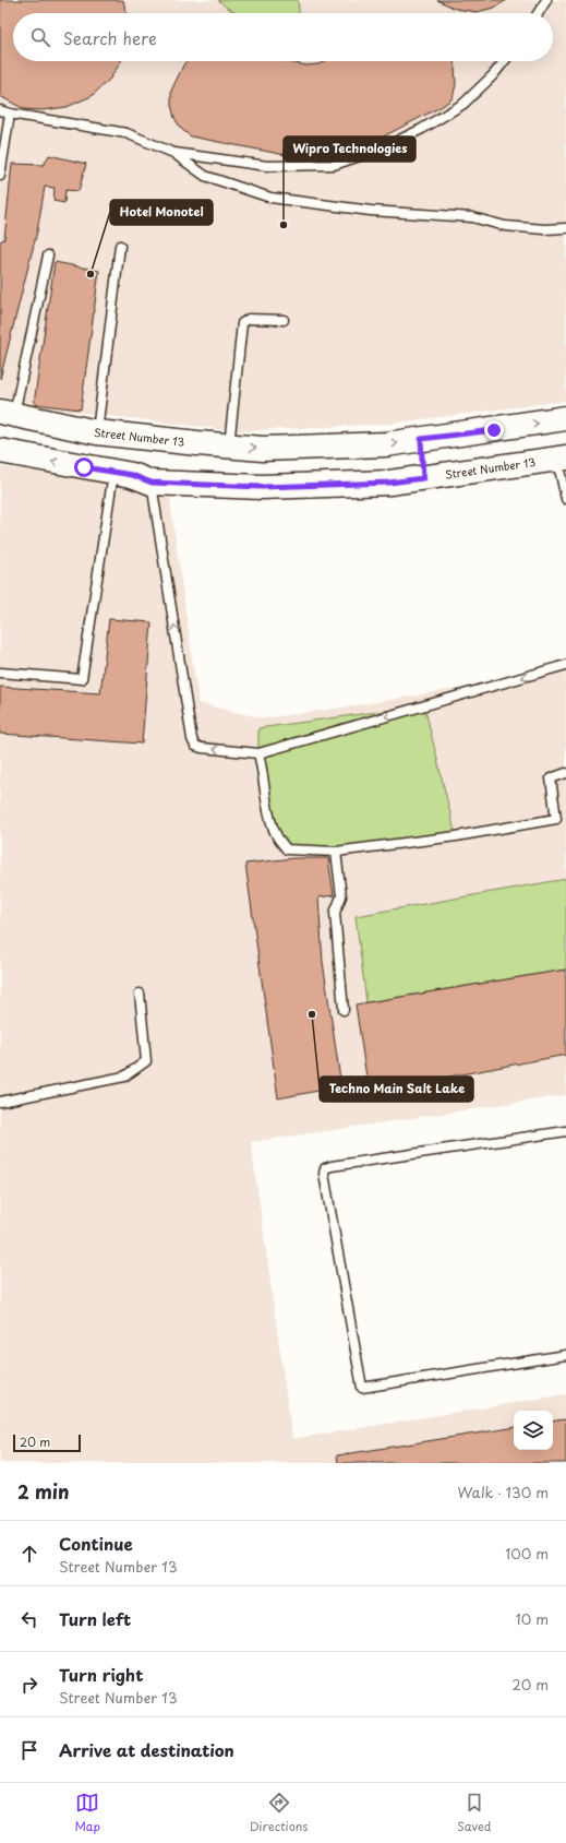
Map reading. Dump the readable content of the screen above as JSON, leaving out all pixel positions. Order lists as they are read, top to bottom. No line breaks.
{"streets":{"main road":["Street Number 13"]},"places":["Wipro Technologies","Hotel Monotel","Techno Main Salt Lake"],"scale_bar":"20 m","page":{"search":"Search here","scale":"20 m","heading":["2 min","Walk · 130 m"],"list":[["Continue","Street Number 13","100 m"],["Turn left","10 m"],["Turn right","Street Number 13","20 m"],"Arrive at destination"],"nav":["Map","Directions","Saved"]}}
